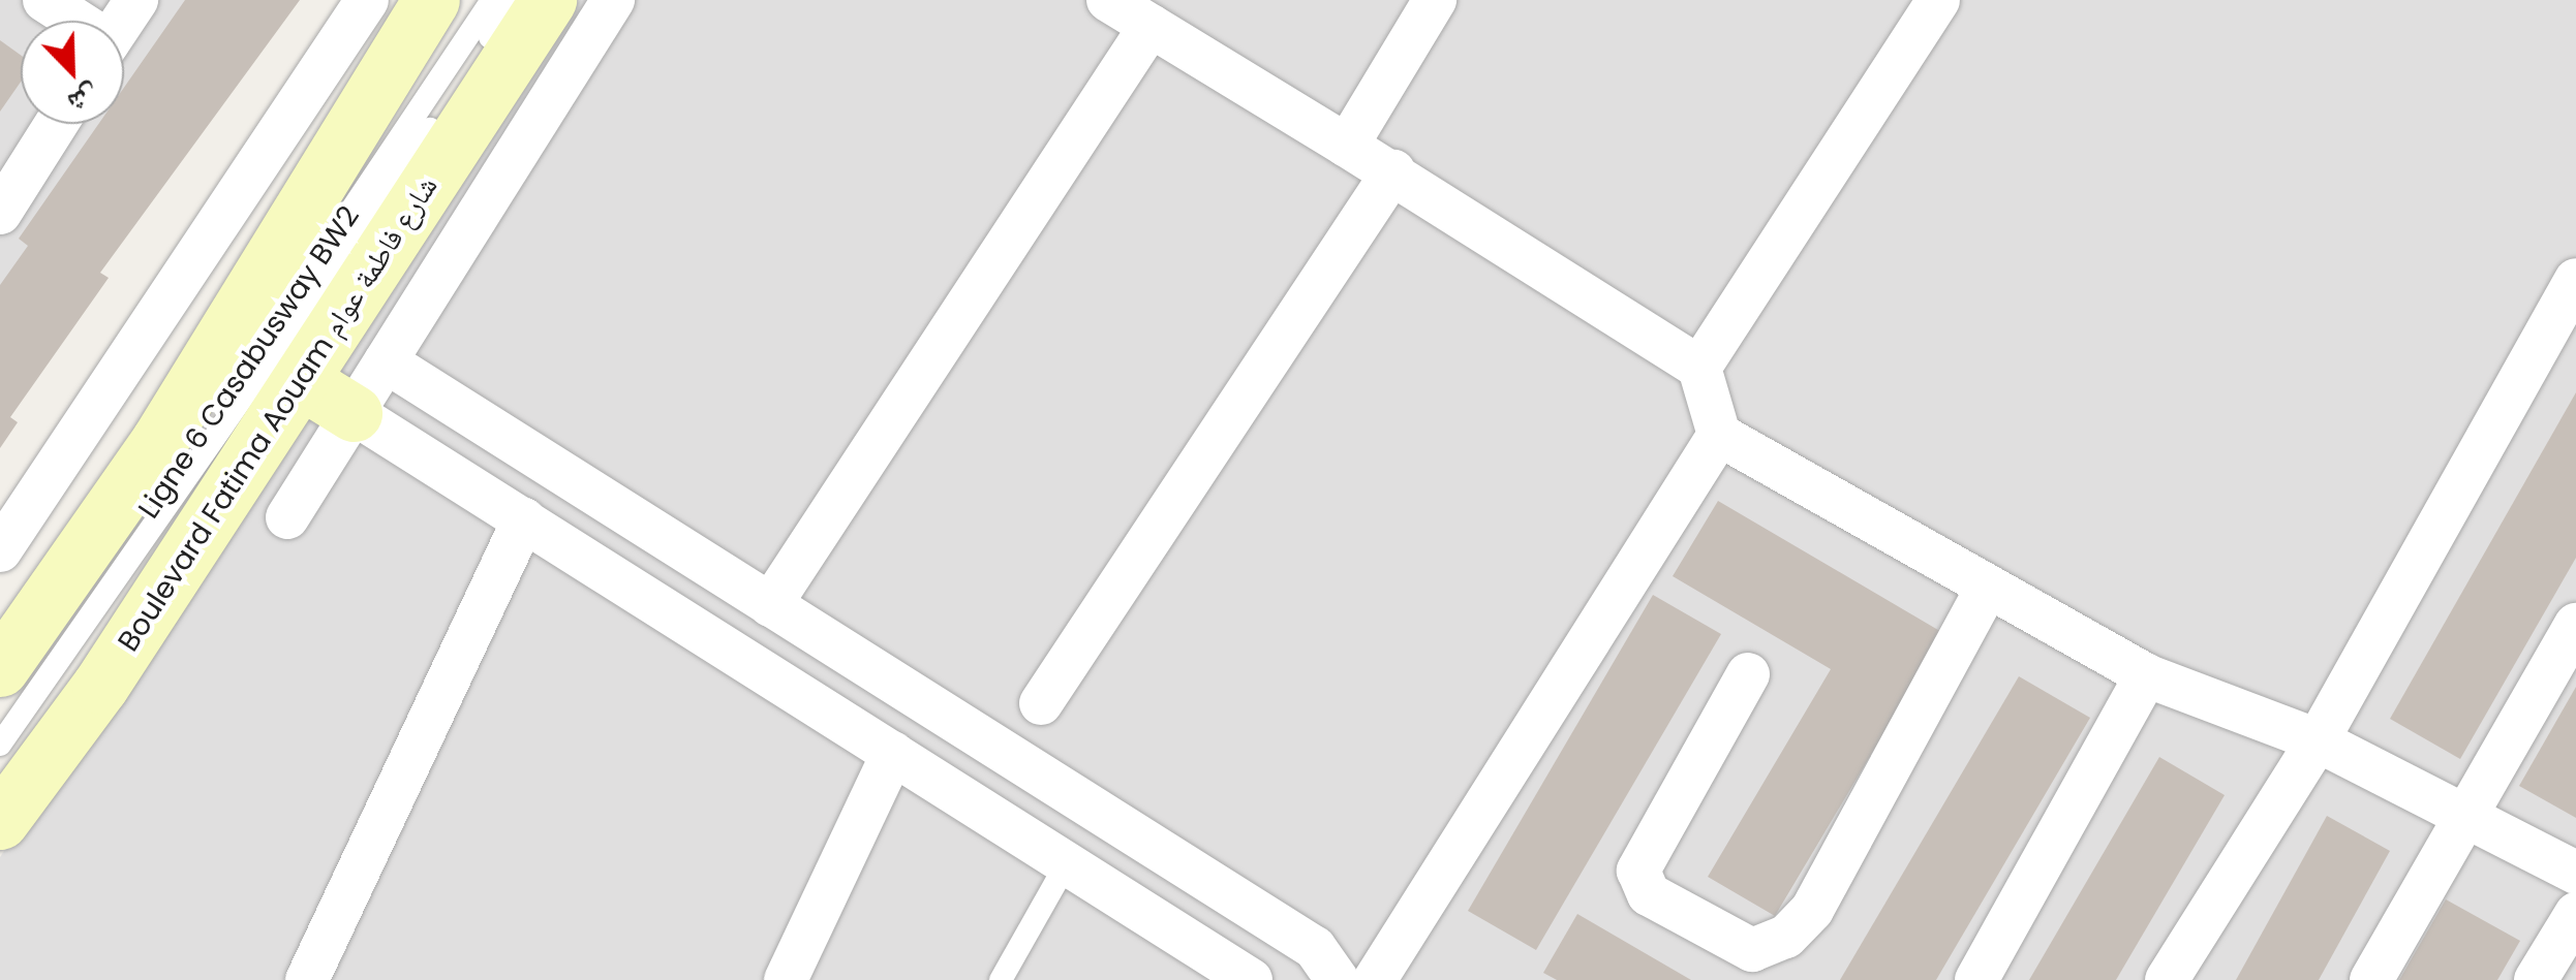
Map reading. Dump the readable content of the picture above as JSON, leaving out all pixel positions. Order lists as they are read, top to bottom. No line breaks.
{"streets":{"main road":["Boulevard Fatima Aouam شارع فاطمة عوام"],"lane":["Ligne 6 Casabusway BW2"]},"north":"bottom right"}
